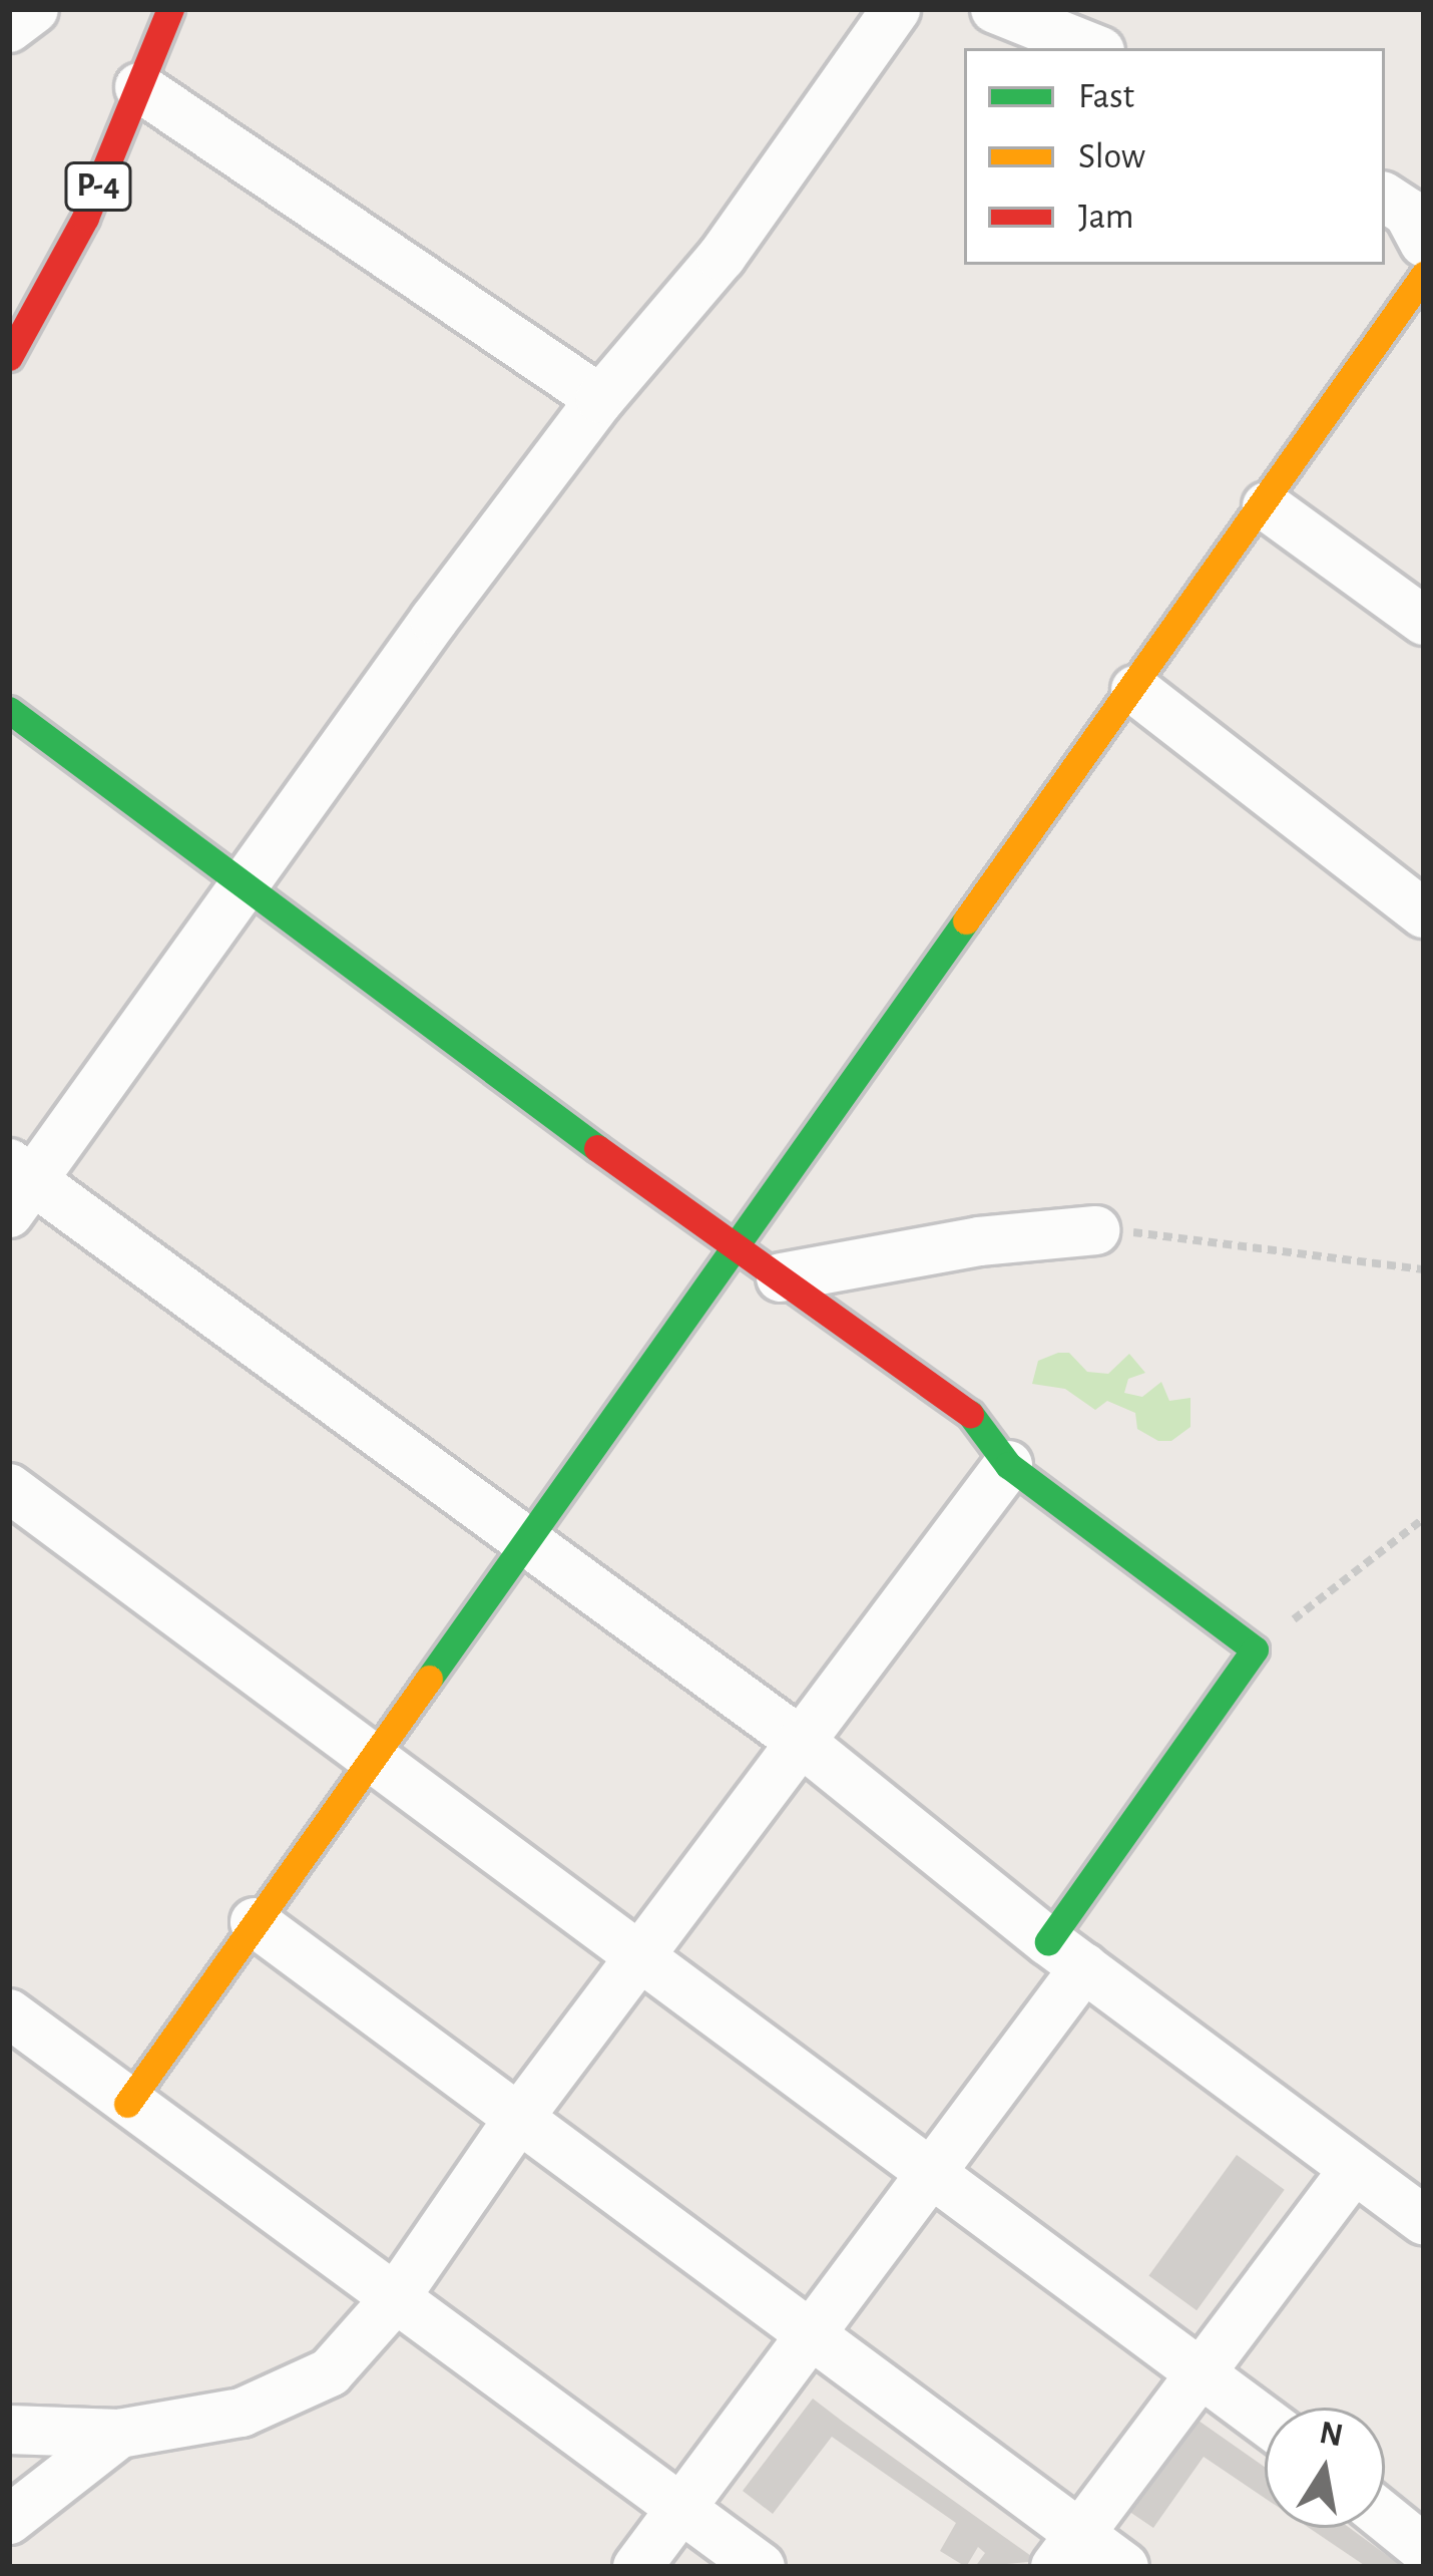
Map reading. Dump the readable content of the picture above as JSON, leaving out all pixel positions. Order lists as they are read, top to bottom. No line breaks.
{"streets":{"main road":["P-4"]},"legend":["Fast","Slow","Jam"],"north":"top"}
